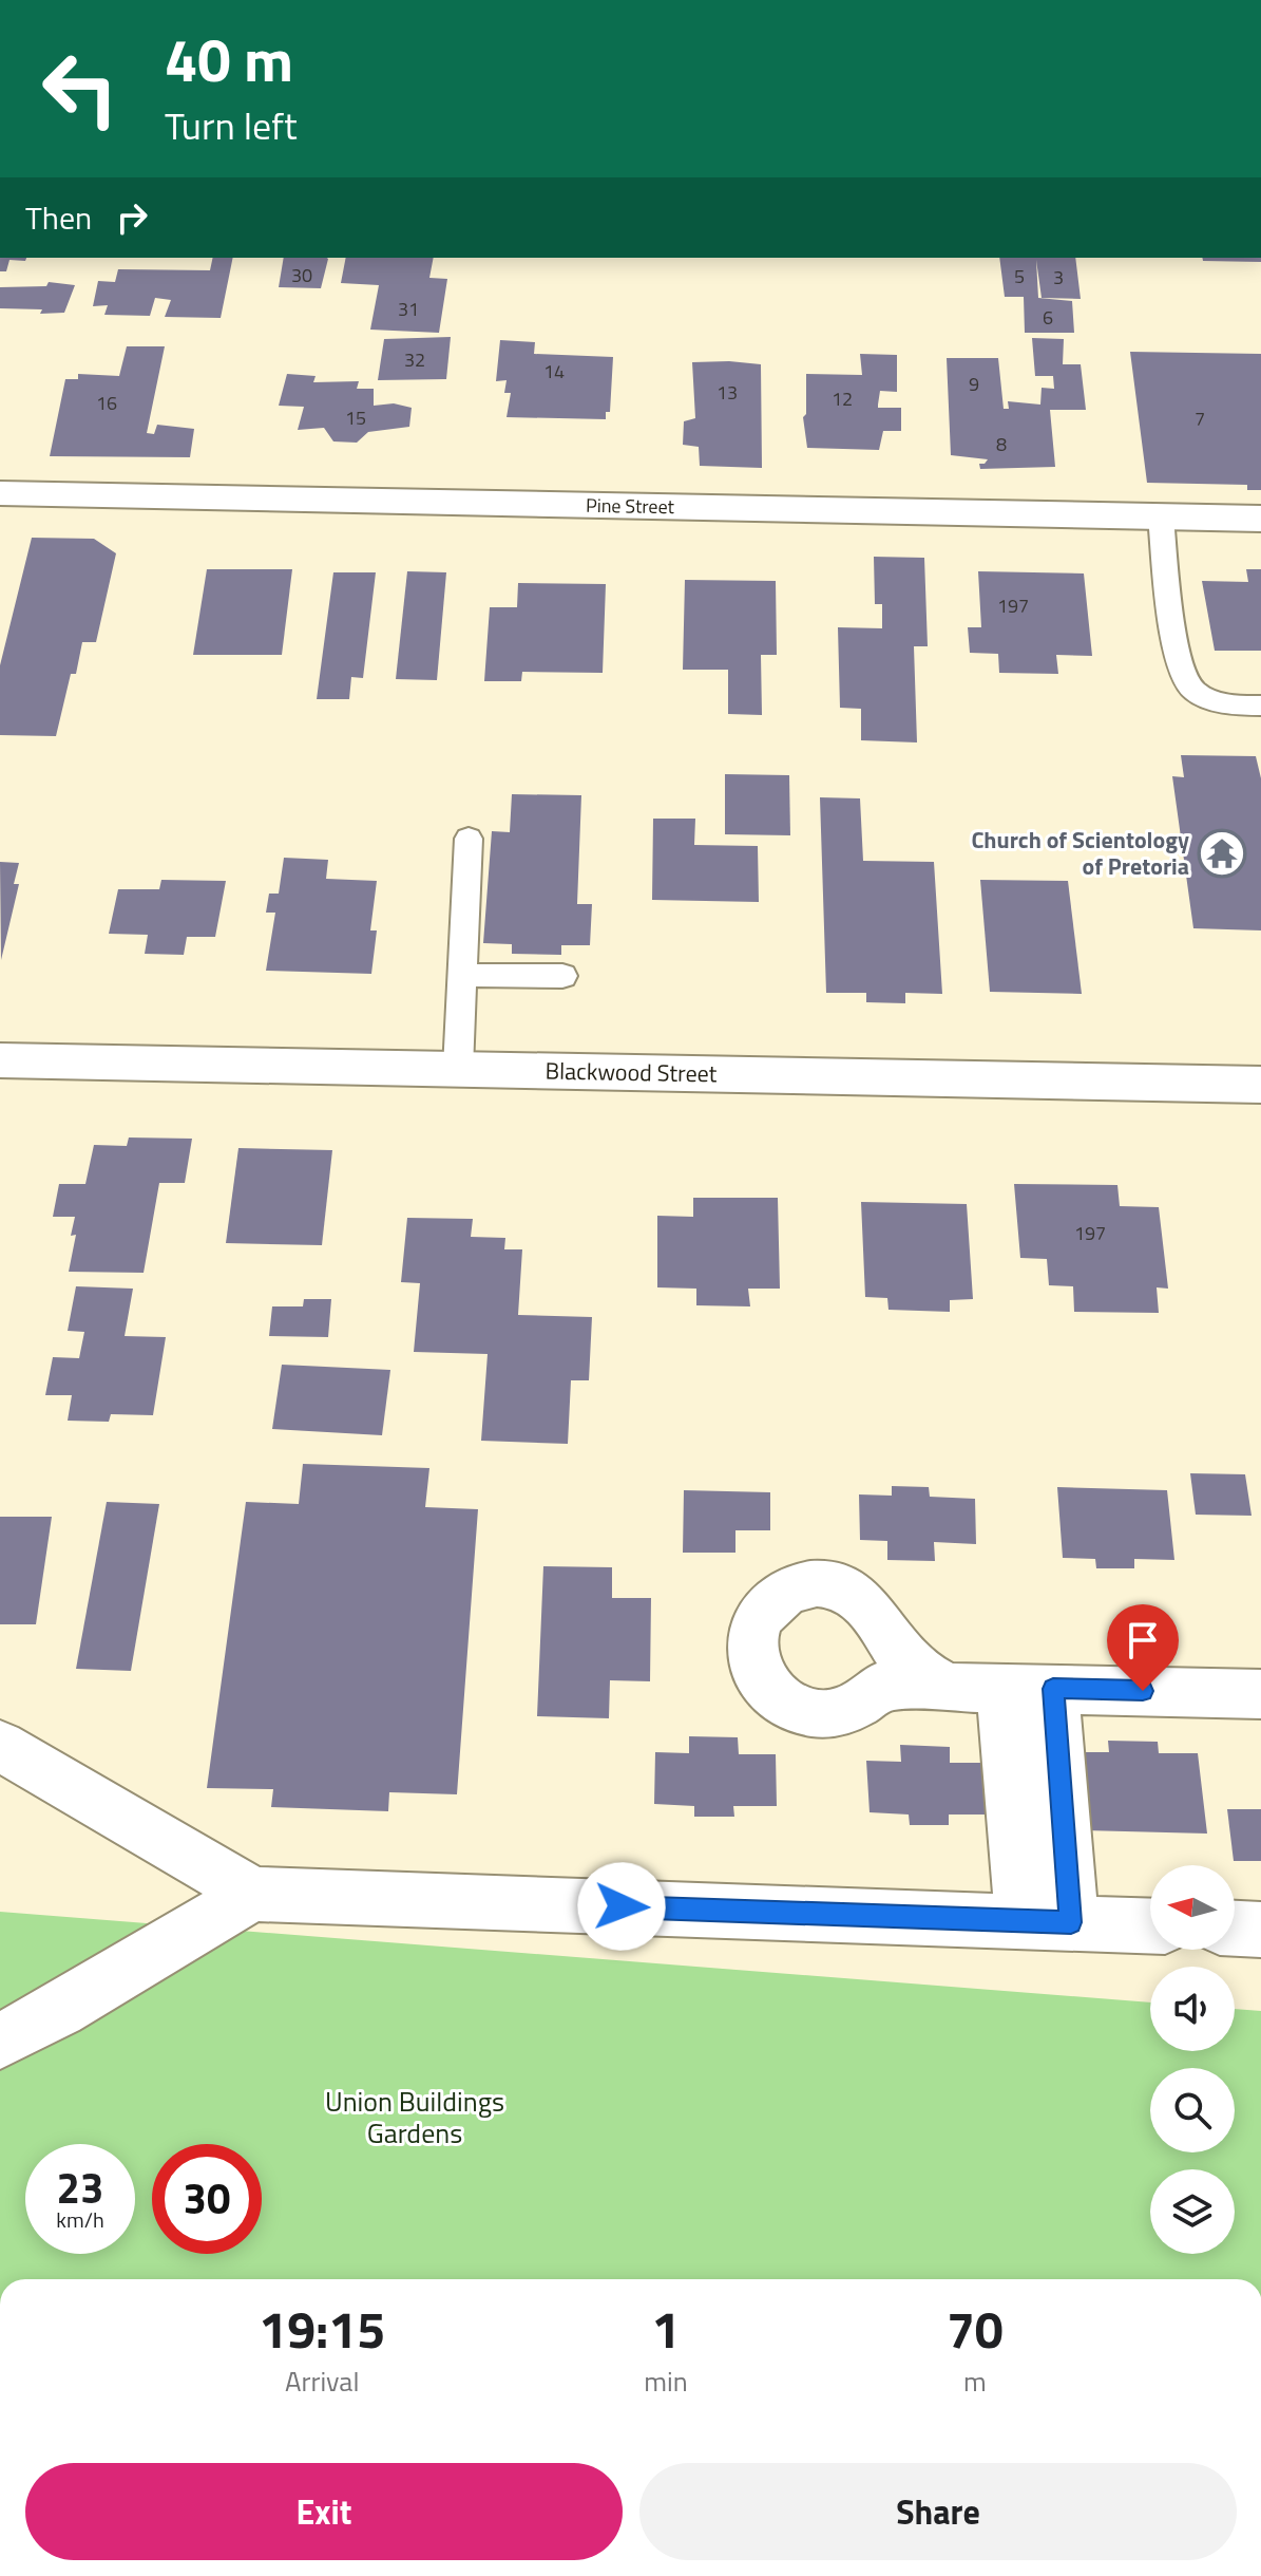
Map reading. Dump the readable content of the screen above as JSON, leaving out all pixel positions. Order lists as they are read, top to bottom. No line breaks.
{"streets":{"street":["Pine Street","Blackwood Street"]},"parks":["Union Buildings Gardens"],"places":{"temple":["Church of Scientology of Pretoria"]},"house_numbers":["30","5","3","31","6","32","14","9","13","12","16","15","7","8","197","197"],"north":"left","page":{"turn":["40 m","Turn left"],"then":"Then","speed":"23 km/h","limit":"30","eta":["19:15","Arrival","1","min","70","m"],"buttons":["Exit","Share"]}}
